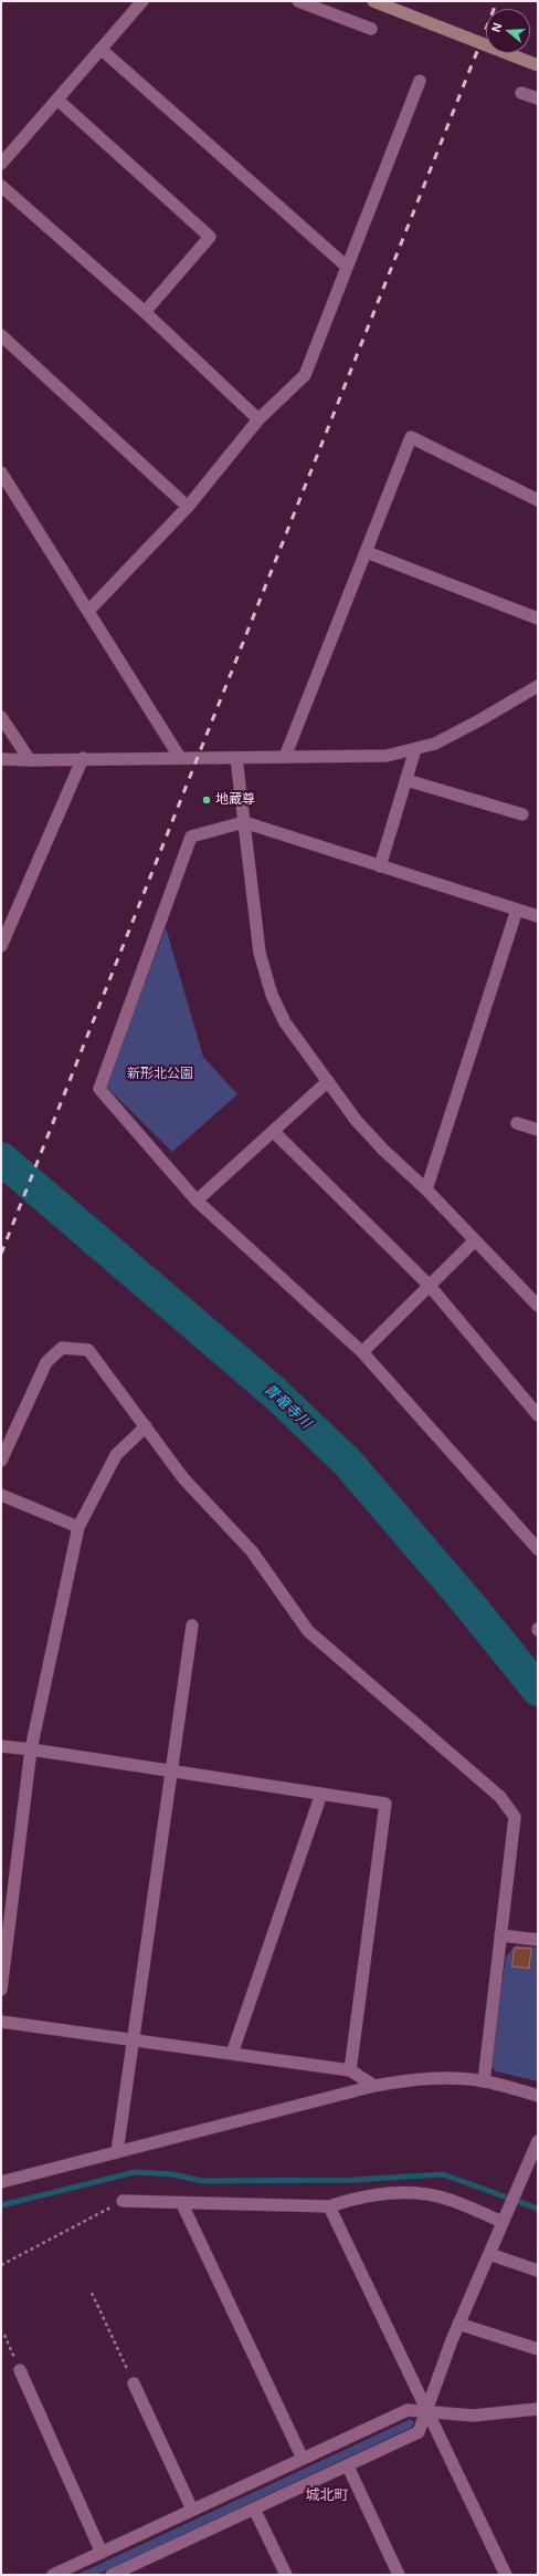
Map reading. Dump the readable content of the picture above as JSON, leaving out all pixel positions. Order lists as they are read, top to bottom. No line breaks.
{"districts":["城北町"],"water":["青竜寺川"],"parks":["新形北公園"],"places":["地蔵尊"],"north":"left"}
